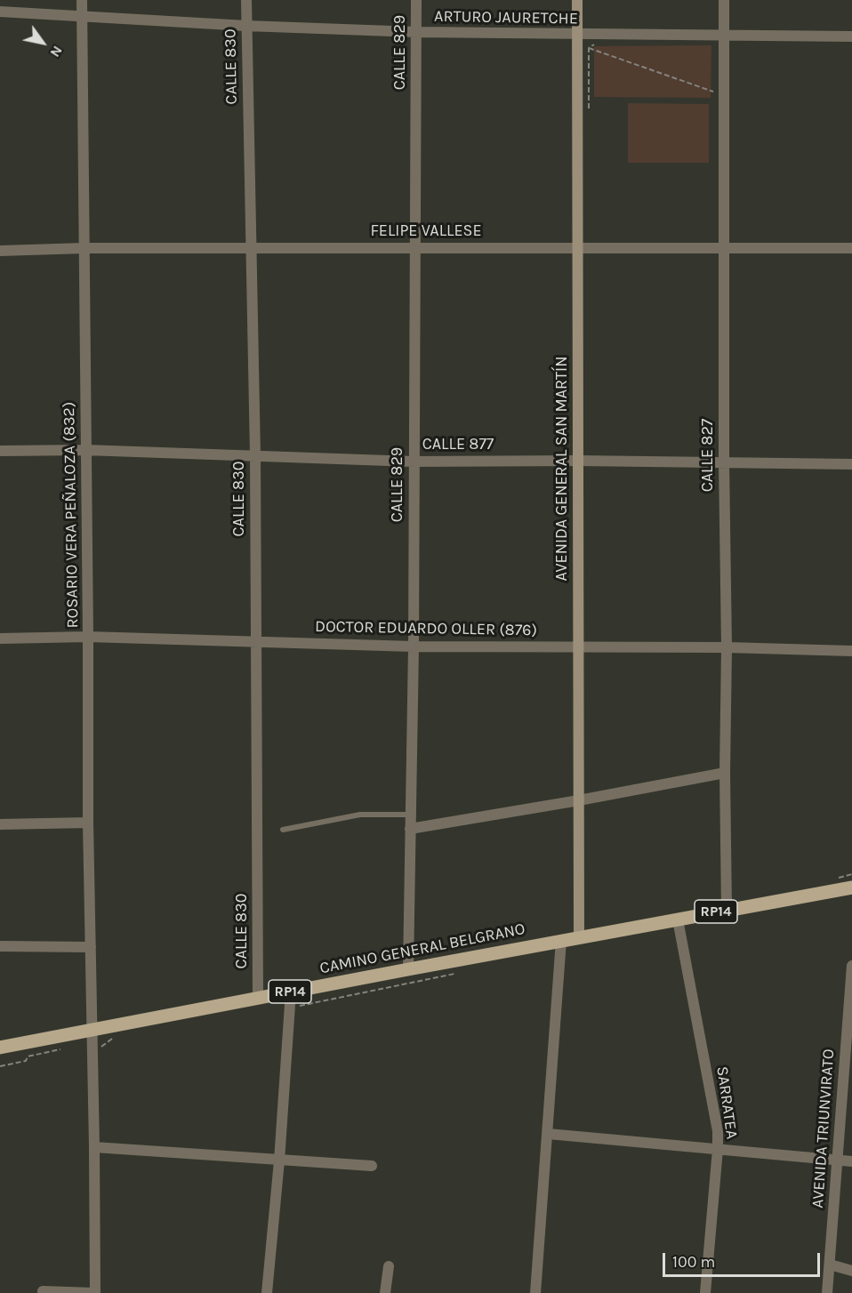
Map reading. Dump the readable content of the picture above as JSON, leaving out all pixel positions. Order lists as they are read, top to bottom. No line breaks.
{"streets":{"main road":["AVENIDA GENERAL SAN MARTÍN","RP14","CAMINO GENERAL BELGRANO"],"street":["ARTURO JAURETCHE","CALLE 829","CALLE 830","FELIPE VALLESE","CALLE 877","CALLE 827","ROSARIO VERA PEÑALOZA (832)","DOCTOR EDUARDO OLLER (876)","SARRATEA","AVENIDA TRIUNVIRATO"]},"crossings":[["ARTURO JAURETCHE","CALLE 829"],["ARTURO JAURETCHE","CALLE 830"],["ARTURO JAURETCHE","CALLE 827"],["ARTURO JAURETCHE","AVENIDA GENERAL SAN MARTÍN"],["ARTURO JAURETCHE","ROSARIO VERA PEÑALOZA (832)"],["CALLE 829","FELIPE VALLESE"],["CALLE 829","CALLE 877"],["CALLE 829","DOCTOR EDUARDO OLLER (876)"],["CALLE 829","CAMINO GENERAL BELGRANO"],["CALLE 830","FELIPE VALLESE"],["CALLE 830","CALLE 877"],["CALLE 830","DOCTOR EDUARDO OLLER (876)"],["CALLE 830","CAMINO GENERAL BELGRANO"],["FELIPE VALLESE","CALLE 827"],["FELIPE VALLESE","AVENIDA GENERAL SAN MARTÍN"],["FELIPE VALLESE","ROSARIO VERA PEÑALOZA (832)"],["CALLE 877","CALLE 827"],["CALLE 877","AVENIDA GENERAL SAN MARTÍN"],["CALLE 877","ROSARIO VERA PEÑALOZA (832)"],["CALLE 827","DOCTOR EDUARDO OLLER (876)"],["CALLE 827","CAMINO GENERAL BELGRANO"],["AVENIDA GENERAL SAN MARTÍN","DOCTOR EDUARDO OLLER (876)"],["AVENIDA GENERAL SAN MARTÍN","CAMINO GENERAL BELGRANO"],["ROSARIO VERA PEÑALOZA (832)","DOCTOR EDUARDO OLLER (876)"],["ROSARIO VERA PEÑALOZA (832)","CAMINO GENERAL BELGRANO"],["CAMINO GENERAL BELGRANO","SARRATEA"]],"scale_bar":"100 m","north":"bottom right"}
